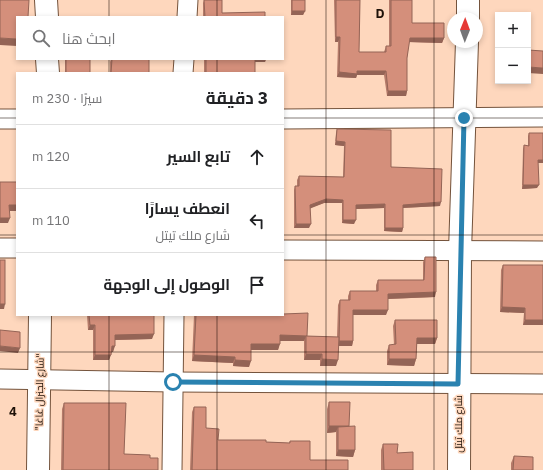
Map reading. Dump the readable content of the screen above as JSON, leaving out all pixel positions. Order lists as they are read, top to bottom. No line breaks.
{"streets":{"main road":["\"شارع الجنرال غاغا\"","شارع ملك تيتل"]},"north":"top","page":{"map_buttons":["+","−"],"search":"ابحث هنا","heading":["3 دقيقة","سيرًا · 230 m"],"list":[["تابع السير","120 m"],["انعطف يسارًا","شارع ملك تيتل","110 m"],"الوصول إلى الوجهة"]},"grid":{"columns":["D"],"rows":["4"]}}
